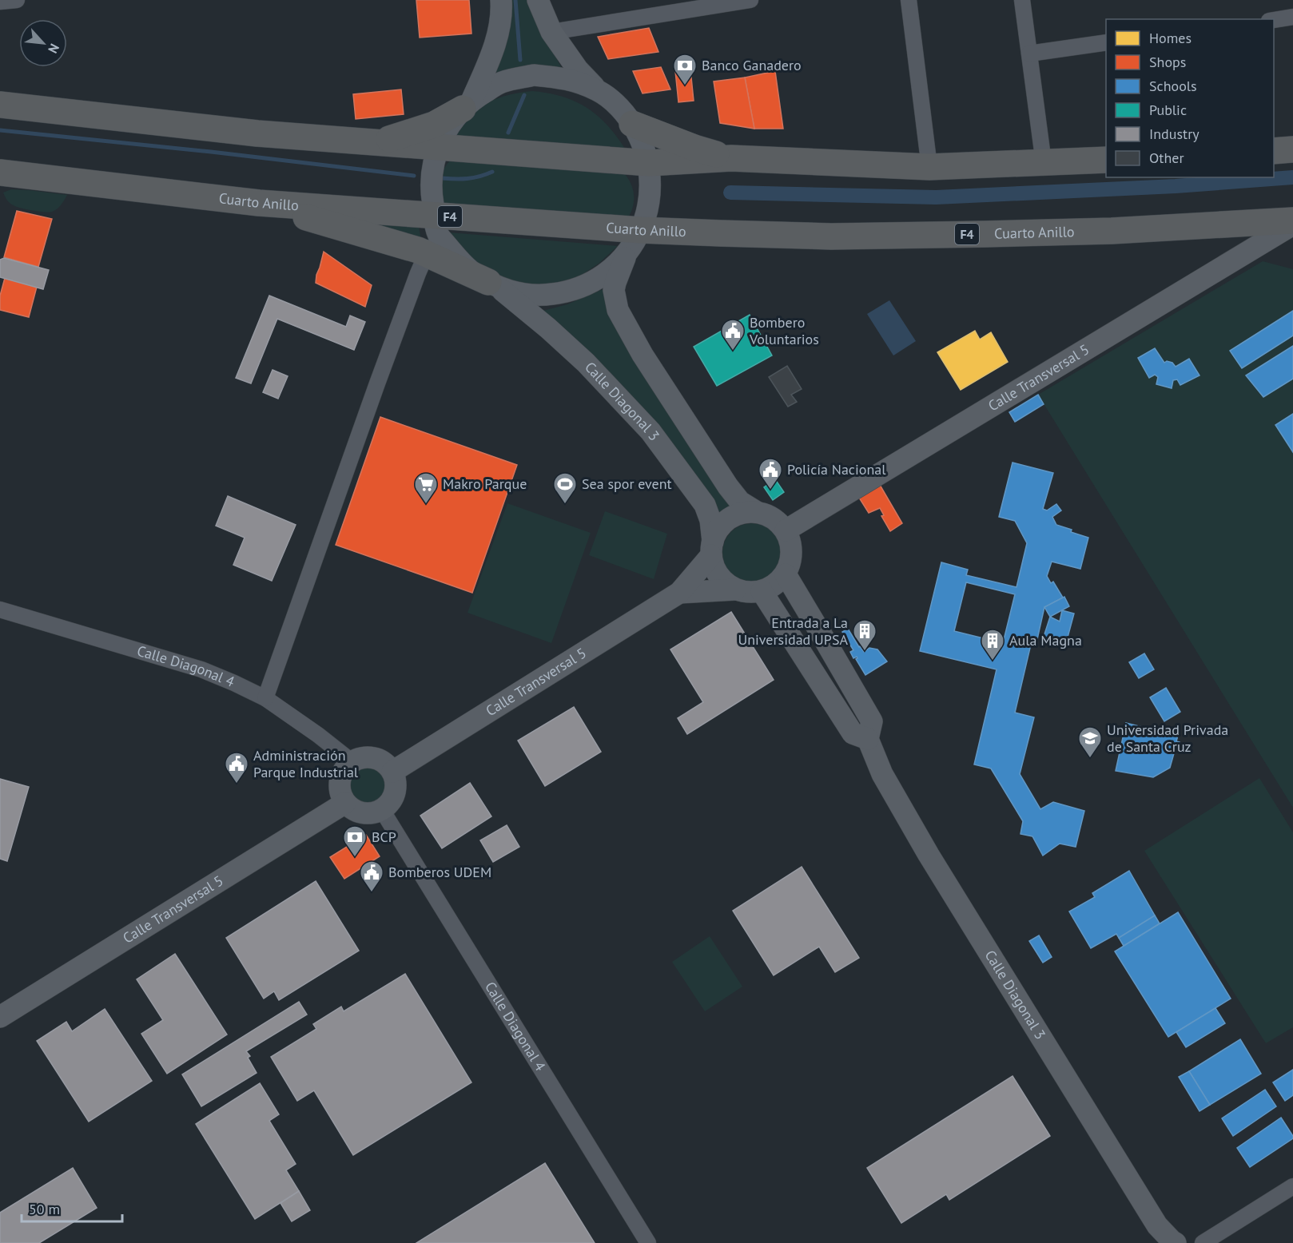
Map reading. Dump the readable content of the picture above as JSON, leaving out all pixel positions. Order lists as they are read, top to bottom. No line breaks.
{"streets":{"highway":["Cuarto Anillo","F4"],"main road":["Calle Transversal 5","Calle Diagonal 3"],"street":["Calle Diagonal 4"]},"crossings":[["Calle Transversal 5","Calle Diagonal 3"],["Calle Transversal 5","Calle Diagonal 4"]],"places":{"bank":["Banco Ganadero","BCP"],"public building":["Bombero Voluntarios","Policía Nacional","Administración Parque Industrial","Bomberos UDEM"],"supermarket":["Makro Parque"],"sports":["Sea spor event"],"building":["Entrada a La Universidad UPSA","Aula Magna"],"school or university":["Universidad Privada de Santa Cruz"]},"legend":["Homes","Shops","Schools","Public","Industry","Other"],"scale_bar":"50 m","north":"bottom right"}
